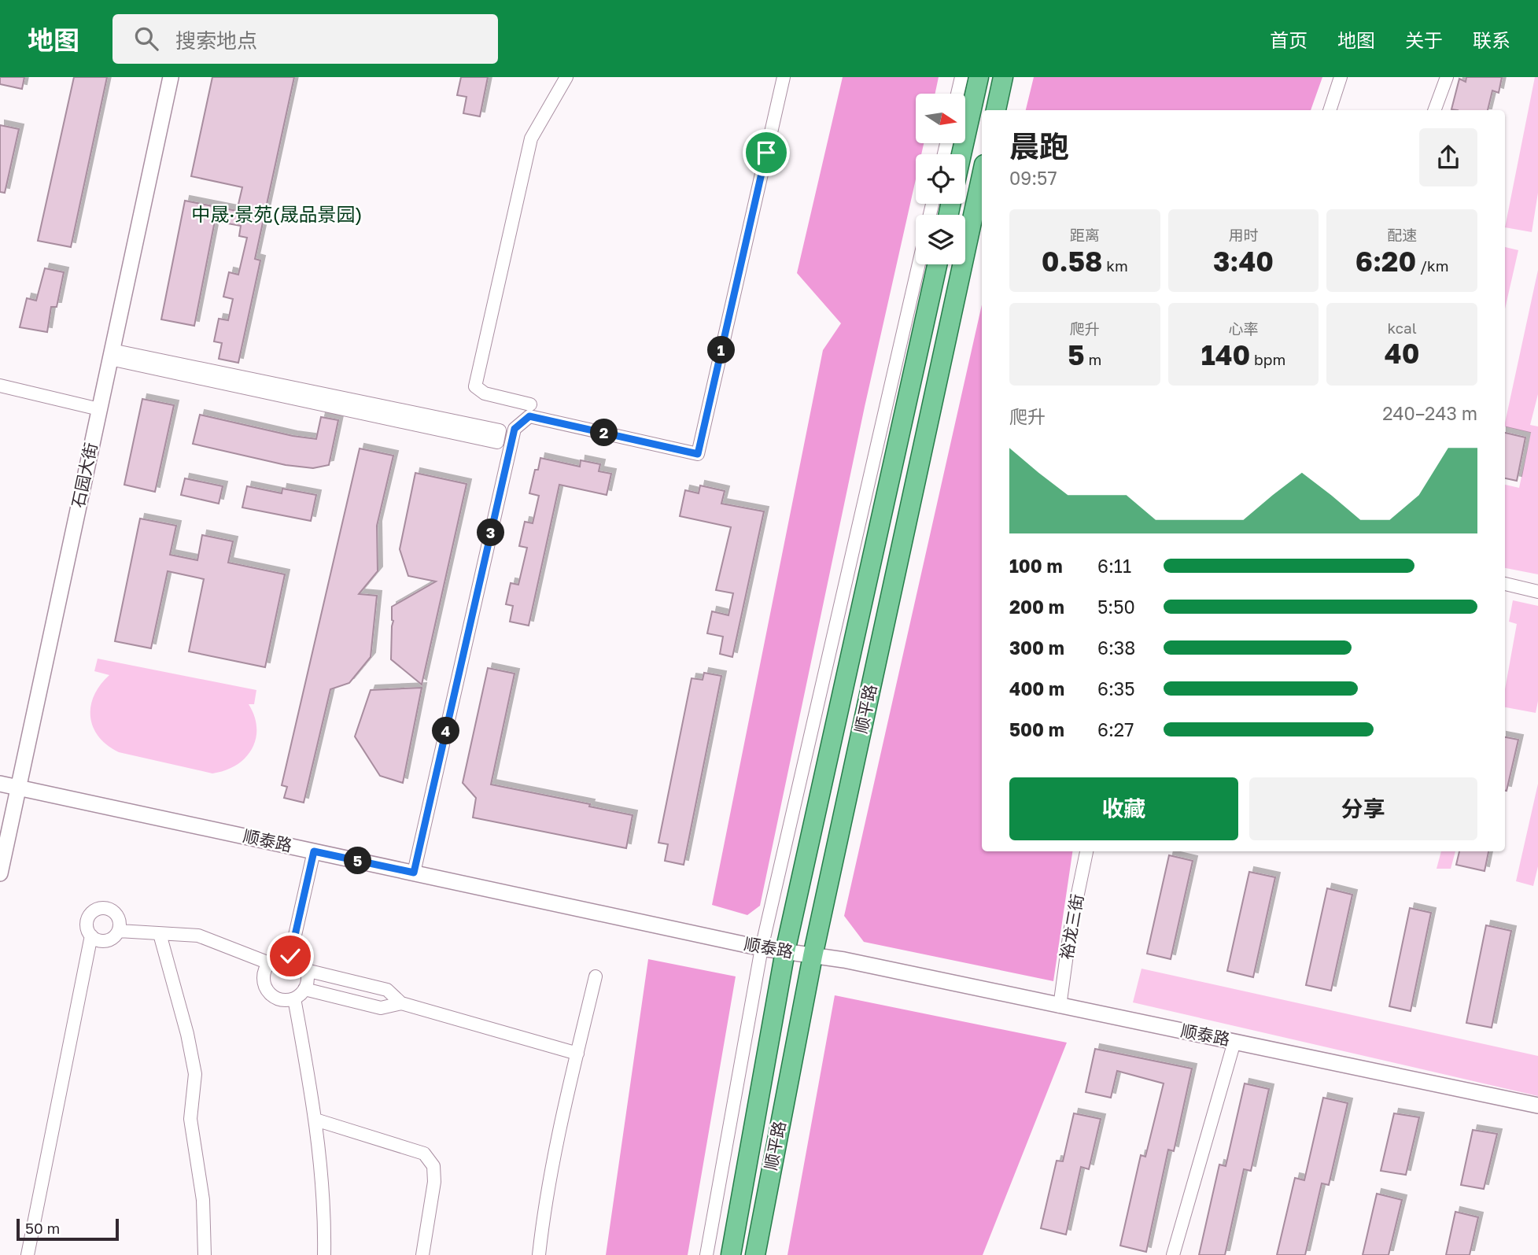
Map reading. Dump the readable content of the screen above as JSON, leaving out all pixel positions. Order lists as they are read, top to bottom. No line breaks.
{"streets":{"main road":["顺平路"],"street":["石园大街","顺泰路","裕龙三街"]},"crossings":[["石园大街","顺泰路"],["顺平路","顺泰路"],["顺泰路","裕龙三街"]],"districts":["中晟·景苑(晟品景园)"],"scale_bar":"50 m","north":"right","page":{"header":"地图","search":"搜索地点","nav":["首页","地图","关于","联系"],"heading":["晨跑","09:57"],"stats":[["距离","0.58 km"],["用时","3:40"],["配速","6:20 /km"],["爬升","5 m"],["心率","140 bpm"],["kcal","40"]],"pins":["1","2","3","4","5"],"chart":["爬升","240–243 m"],"list":[{"name":"100 m","note":"6:11"},{"name":"200 m","note":"5:50"},{"name":"300 m","note":"6:38"},{"name":"400 m","note":"6:35"},{"name":"500 m","note":"6:27"}],"buttons":["收藏","分享"],"scale":"50 m"}}
